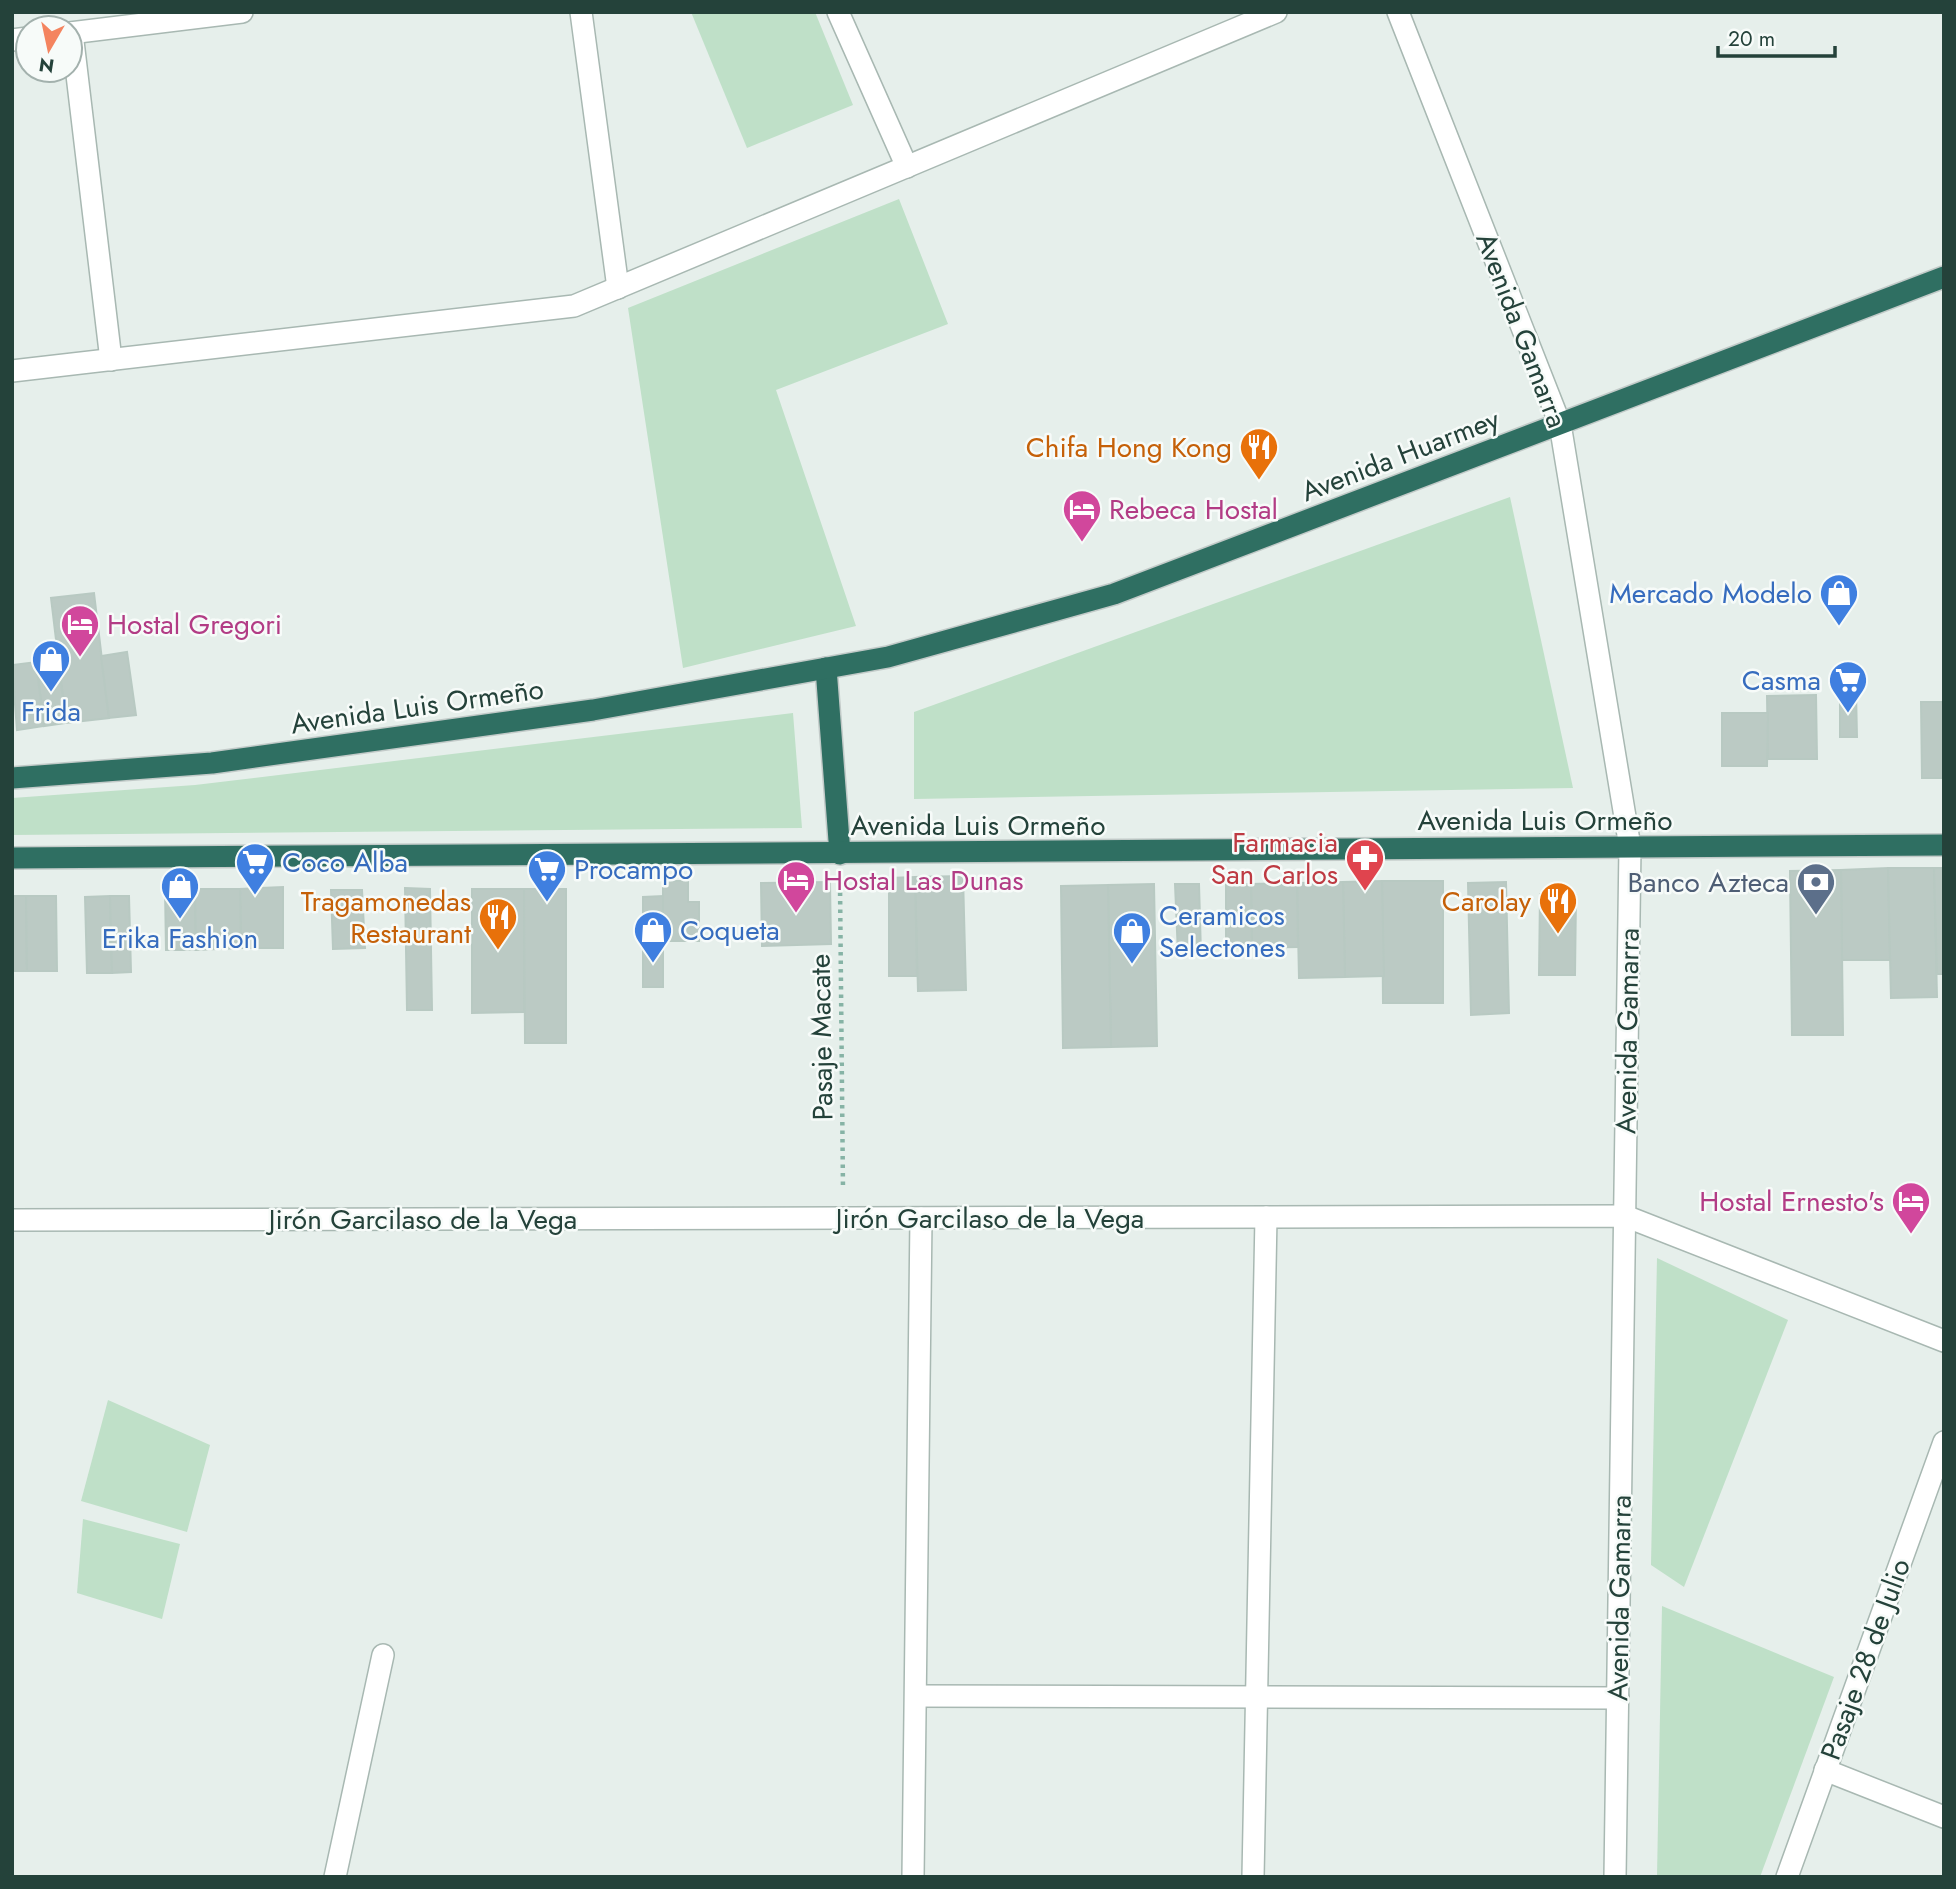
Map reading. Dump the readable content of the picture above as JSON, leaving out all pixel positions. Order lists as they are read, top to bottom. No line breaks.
{"streets":{"highway":["Avenida Huarmey","Avenida Luis Ormeño"],"street":["Avenida Gamarra","Jirón Garcilaso de la Vega","Pasaje 28 de Julio"],"path":["Pasaje Macate"]},"crossings":[["Avenida Gamarra","Avenida Huarmey"],["Avenida Gamarra","Avenida Luis Ormeño"],["Avenida Gamarra","Jirón Garcilaso de la Vega"],["Avenida Huarmey","Avenida Luis Ormeño"],["Avenida Luis Ormeño","Pasaje Macate"],["Pasaje Macate","Jirón Garcilaso de la Vega"]],"places":{"restaurant":["Chifa Hong Kong","Carolay","Tragamonedas Restaurant"],"hotel":["Rebeca Hostal","Hostal Gregori","Hostal Las Dunas","Hostal Ernesto's"],"shop":["Mercado Modelo","Frida","Erika Fashion","Coqueta","Ceramicos Selectones"],"supermarket":["Casma","Coco Alba","Procampo"],"pharmacy":["Farmacia San Carlos"],"bank":["Banco Azteca"]},"scale_bar":"20 m","north":"bottom"}
